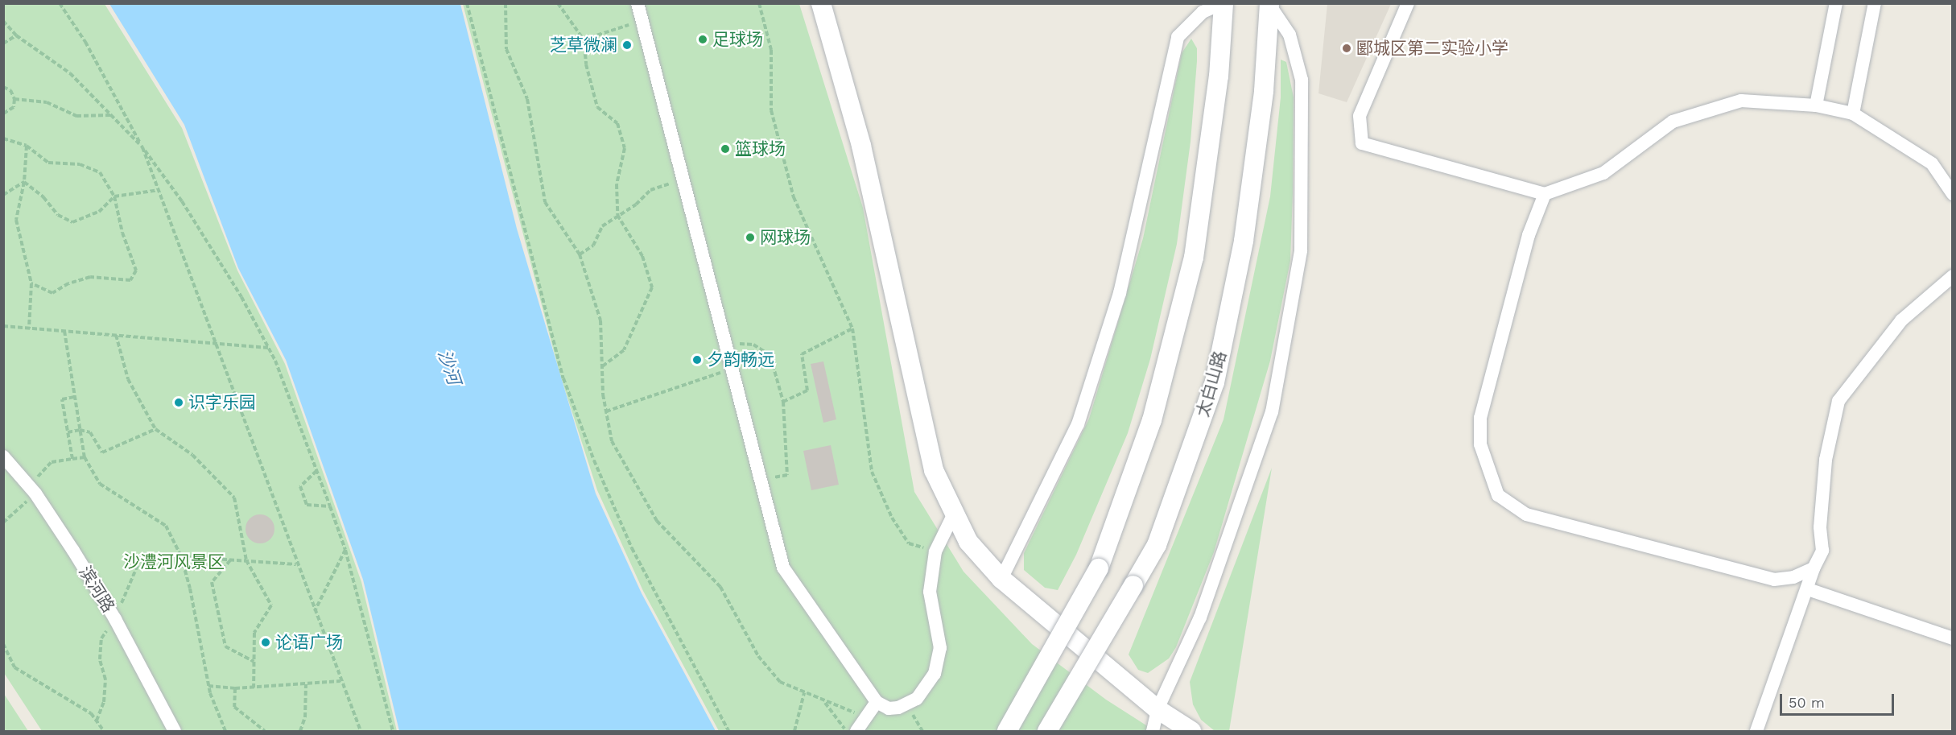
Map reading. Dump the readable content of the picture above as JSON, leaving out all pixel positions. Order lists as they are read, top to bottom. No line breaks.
{"streets":{"main road":["太白山路"],"street":["滨河路"]},"water":["沙河"],"parks":["沙澧河风景区"],"places":["足球场","芝草微澜","郾城区第二实验小学","篮球场","网球场","夕韵畅远","识字乐园","论语广场"],"scale_bar":"50 m"}
